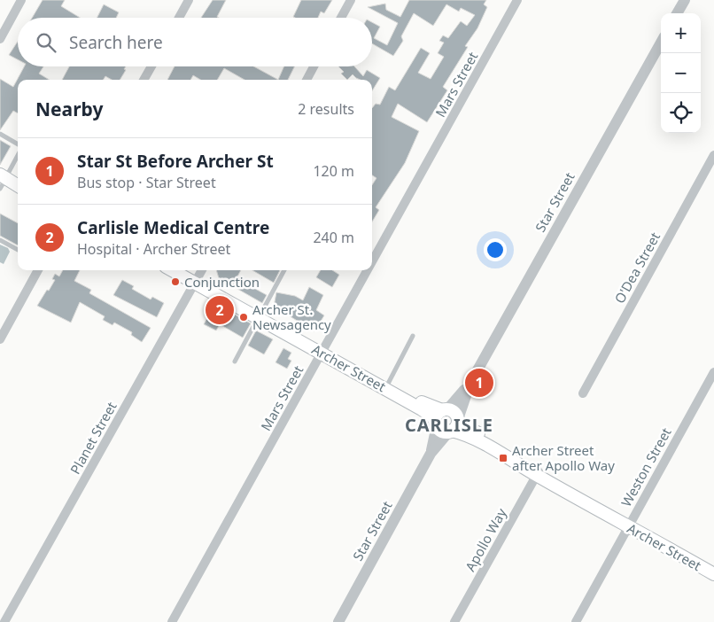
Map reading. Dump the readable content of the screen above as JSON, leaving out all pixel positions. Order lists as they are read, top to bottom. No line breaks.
{"streets":{"main road":["Archer Street"],"street":["Mars Street","Star Street","O'Dea Street","Planet Street","Weston Street","Apollo Way"]},"crossings":[["Mars Street","Archer Street"],["Star Street","Archer Street"],["Archer Street","Planet Street"],["Archer Street","Weston Street"],["Archer Street","Apollo Way"]],"districts":["CARLISLE"],"places":{"other":["Conjunction","Archer St. Newsagency"],"transit":["Archer Street after Apollo Way"]},"page":{"map_buttons":["+","−"],"search":"Search here","heading":["Nearby","2 results"],"list":[{"mark":"1","name":"Star St Before Archer St","note":"Bus stop · Star Street","value":"120 m"},{"mark":"2","name":"Carlisle Medical Centre","note":"Hospital · Archer Street","value":"240 m"}],"pins":["2","1"]}}
